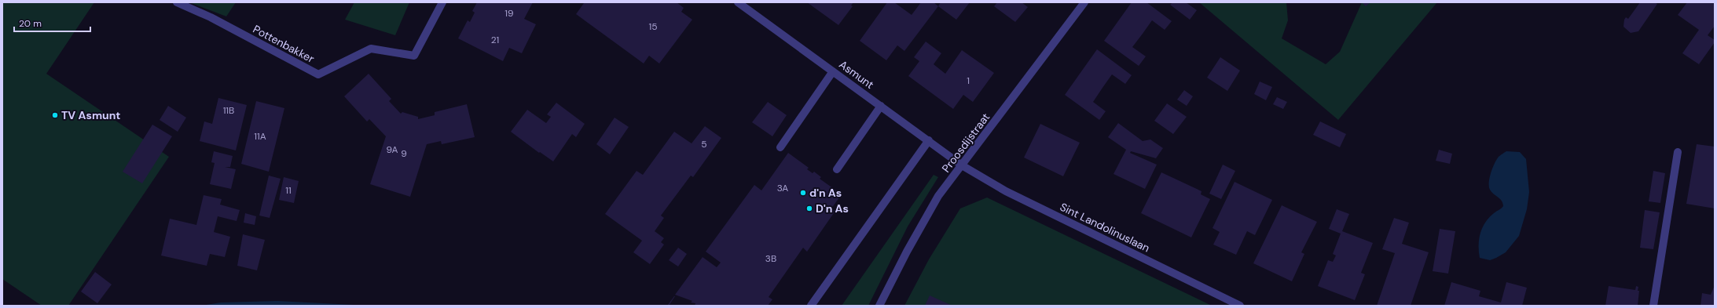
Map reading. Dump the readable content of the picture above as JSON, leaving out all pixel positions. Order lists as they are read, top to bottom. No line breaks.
{"streets":{"street":["Pottenbakker","Asmunt","Proosdijstraat","Sint Landolinuslaan"]},"crossings":[["Asmunt","Proosdijstraat"],["Asmunt","Sint Landolinuslaan"],["Proosdijstraat","Sint Landolinuslaan"]],"places":["TV Asmunt","d'n As","D'n As"],"house_numbers":["19","15","21","1","11B","11A","5","9A","9","3A","11","3B"],"scale_bar":"20 m"}
